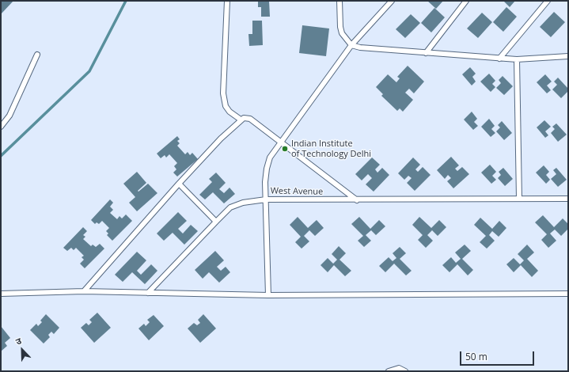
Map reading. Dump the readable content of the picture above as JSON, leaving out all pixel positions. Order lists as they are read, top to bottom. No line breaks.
{"streets":{"lane":["West Avenue"]},"places":["Indian Institute of Technology Delhi"],"scale_bar":"50 m","north":"top left"}
